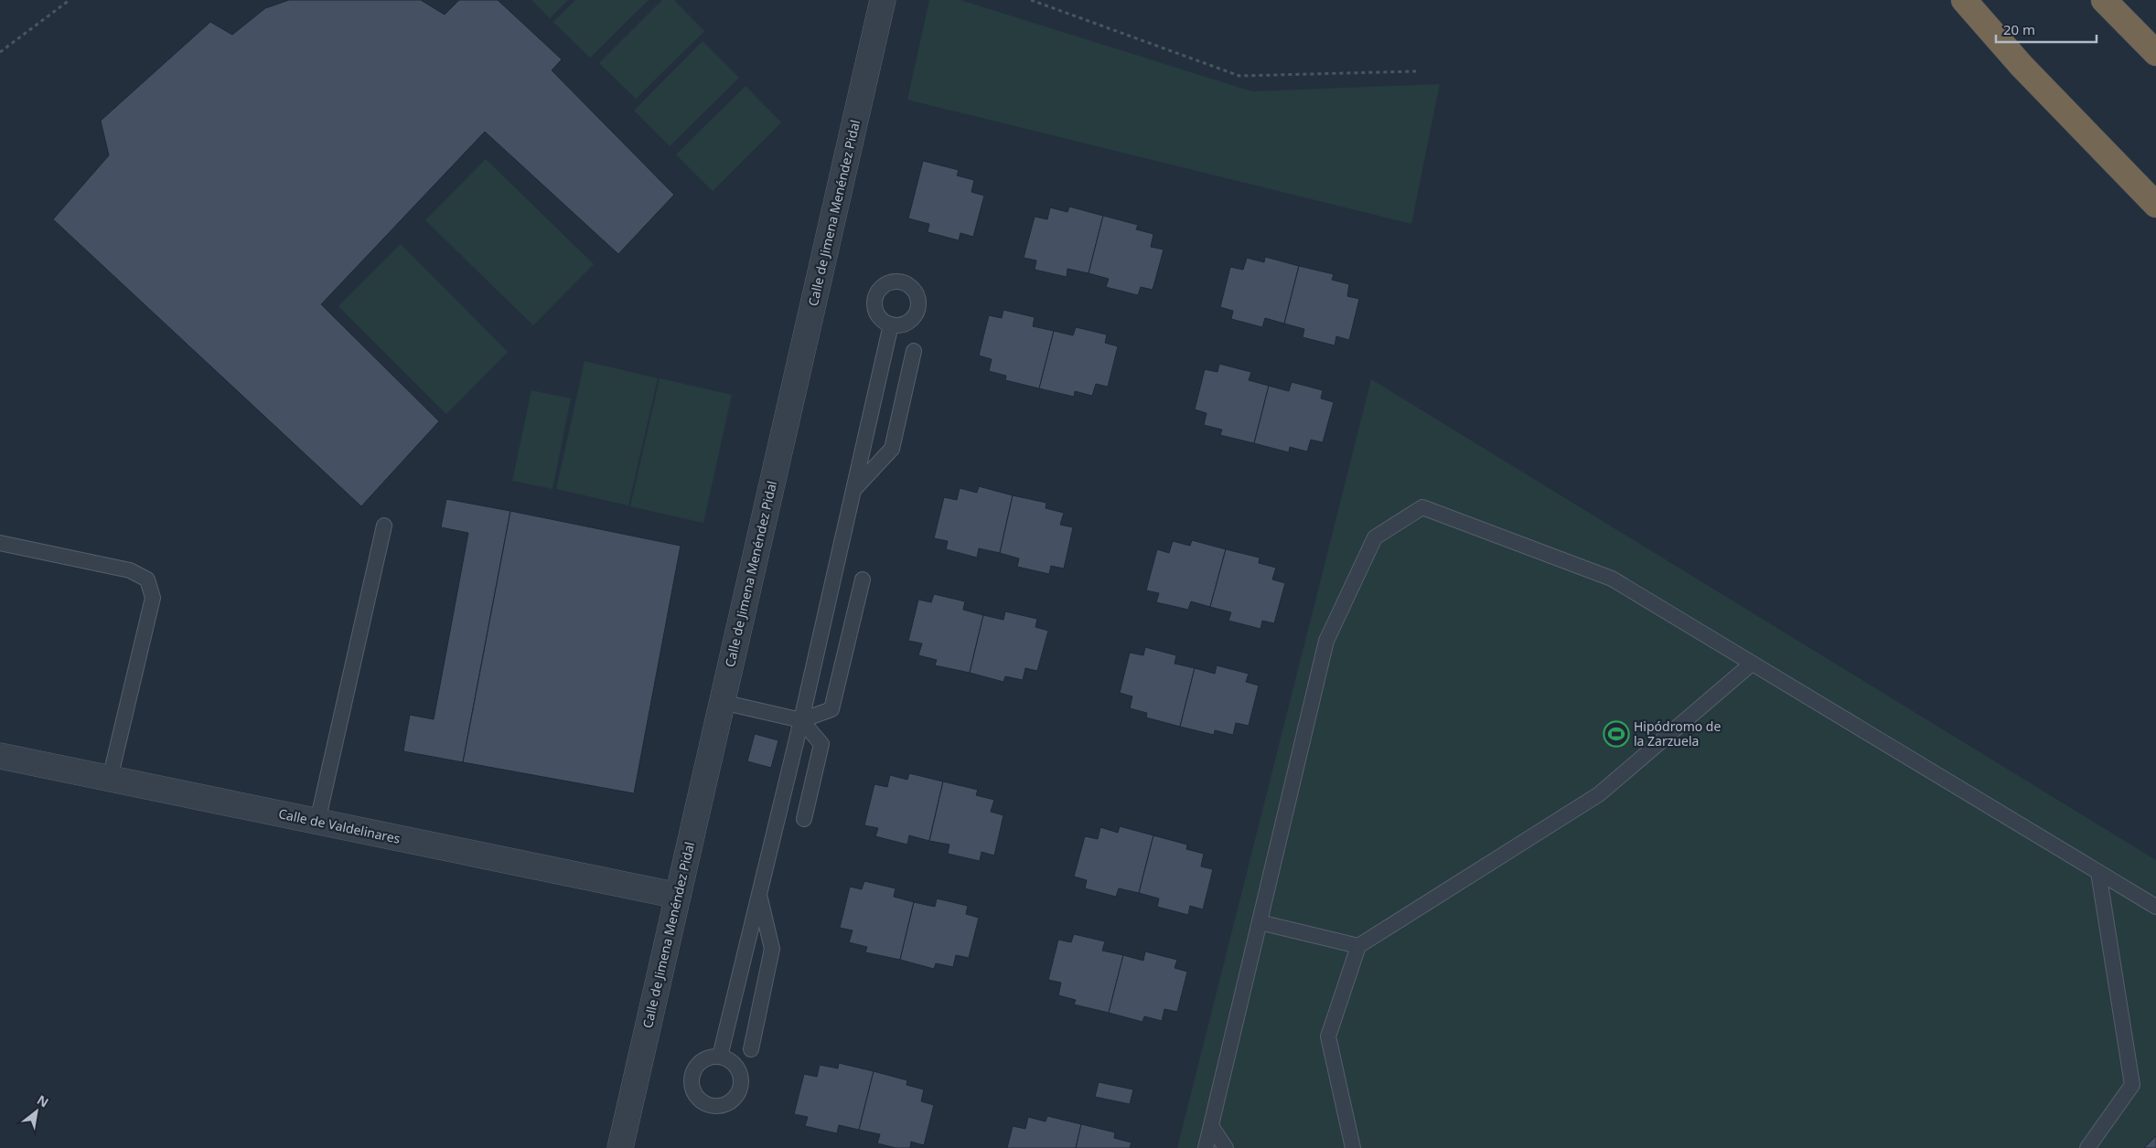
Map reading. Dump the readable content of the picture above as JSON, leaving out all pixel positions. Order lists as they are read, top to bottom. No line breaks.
{"streets":{"street":["Calle de Jimena Menéndez Pidal","Calle de Valdelinares"]},"crossings":[["Calle de Jimena Menéndez Pidal","Calle de Valdelinares"]],"places":{"sports":["Hipódromo de la Zarzuela"]},"scale_bar":"20 m","north":"top right"}
